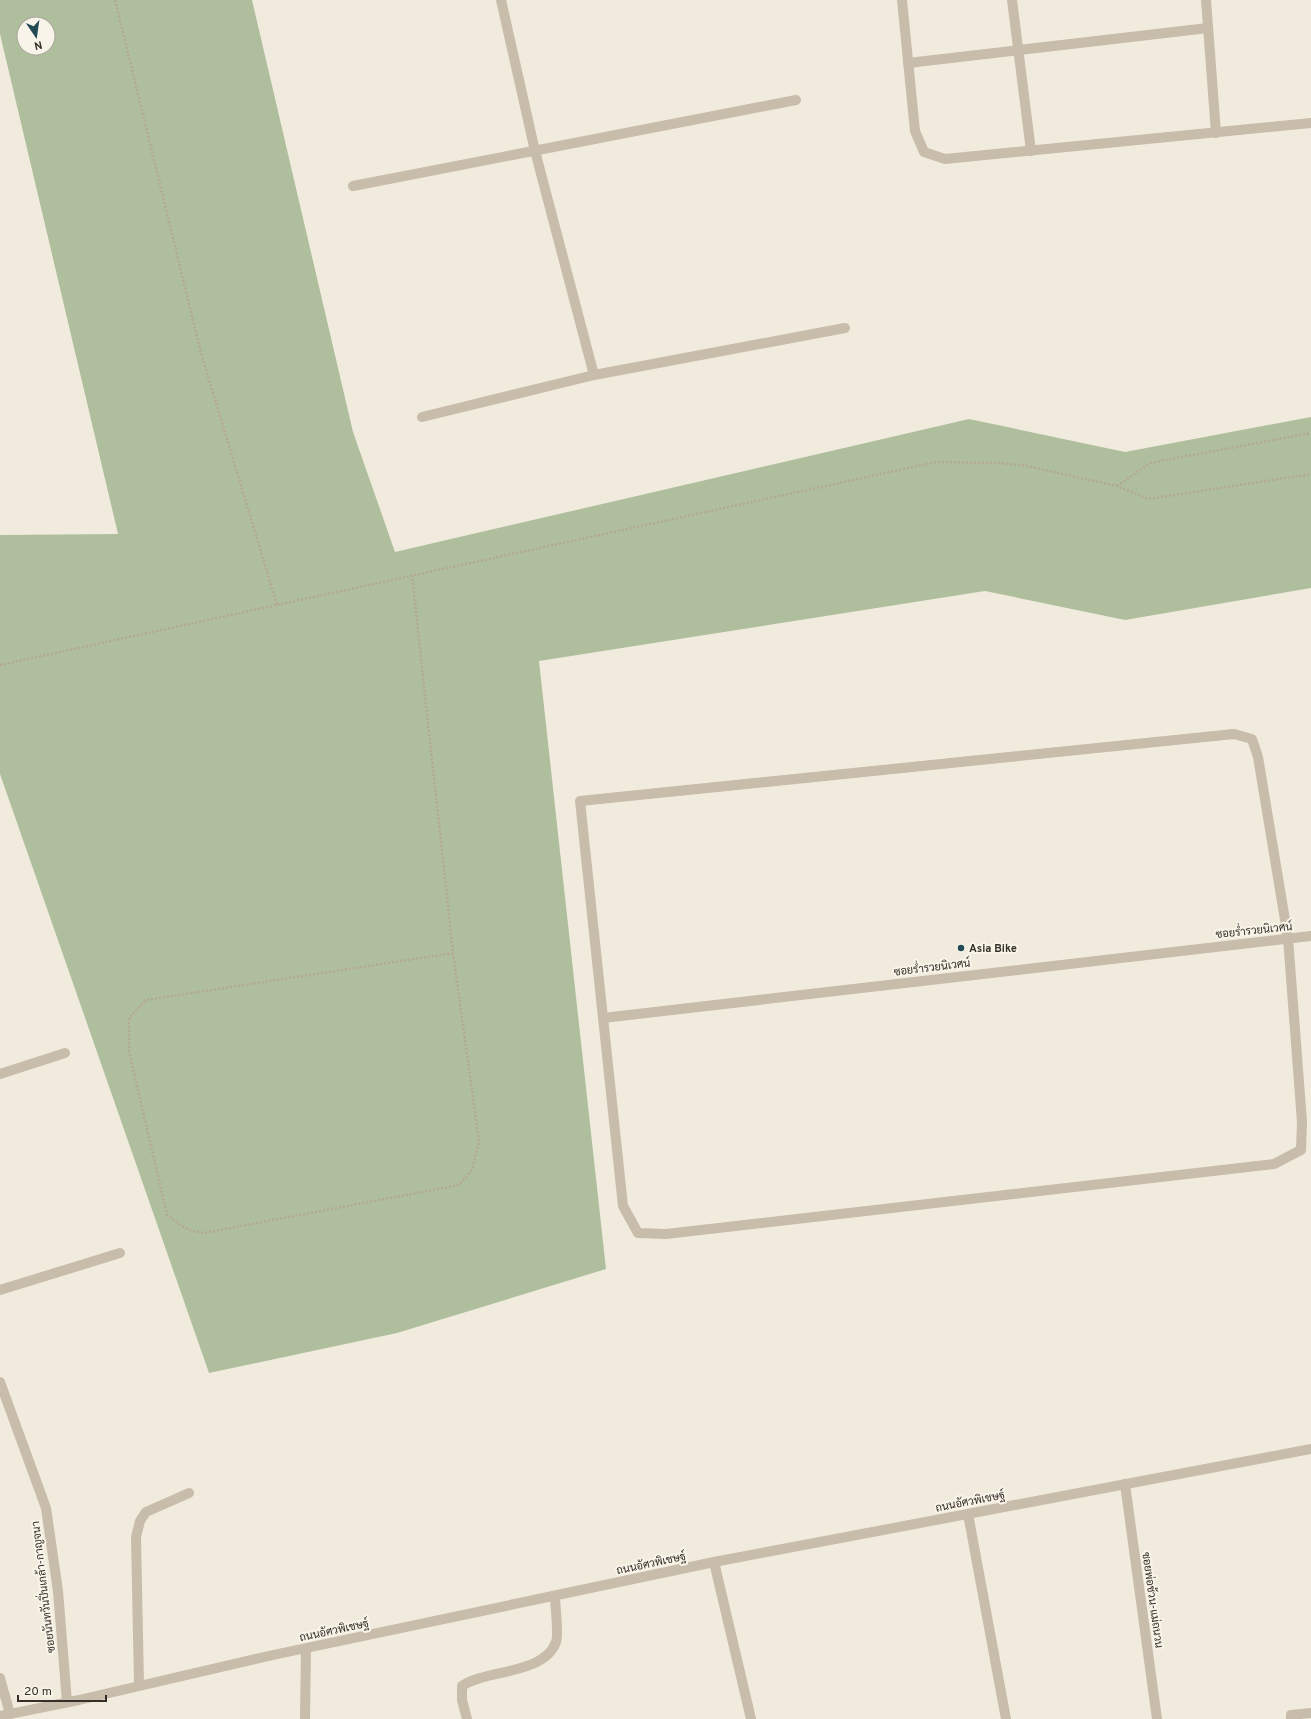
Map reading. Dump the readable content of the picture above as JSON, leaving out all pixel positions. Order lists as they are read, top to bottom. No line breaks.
{"streets":{"street":["ซอยร่ำรวยนิเวศน์","ถนนอัศวพิเชษฐ์","ซอยนันทวันปิ่นเกล้า-กาญจนา","ซอยพ่อช้วน-แม่ถนวน"]},"crossings":[["ถนนอัศวพิเชษฐ์","ซอยนันทวันปิ่นเกล้า-กาญจนา"],["ถนนอัศวพิเชษฐ์","ซอยพ่อช้วน-แม่ถนวน"]],"places":["Asia Bike"],"scale_bar":"20 m","north":"bottom"}
